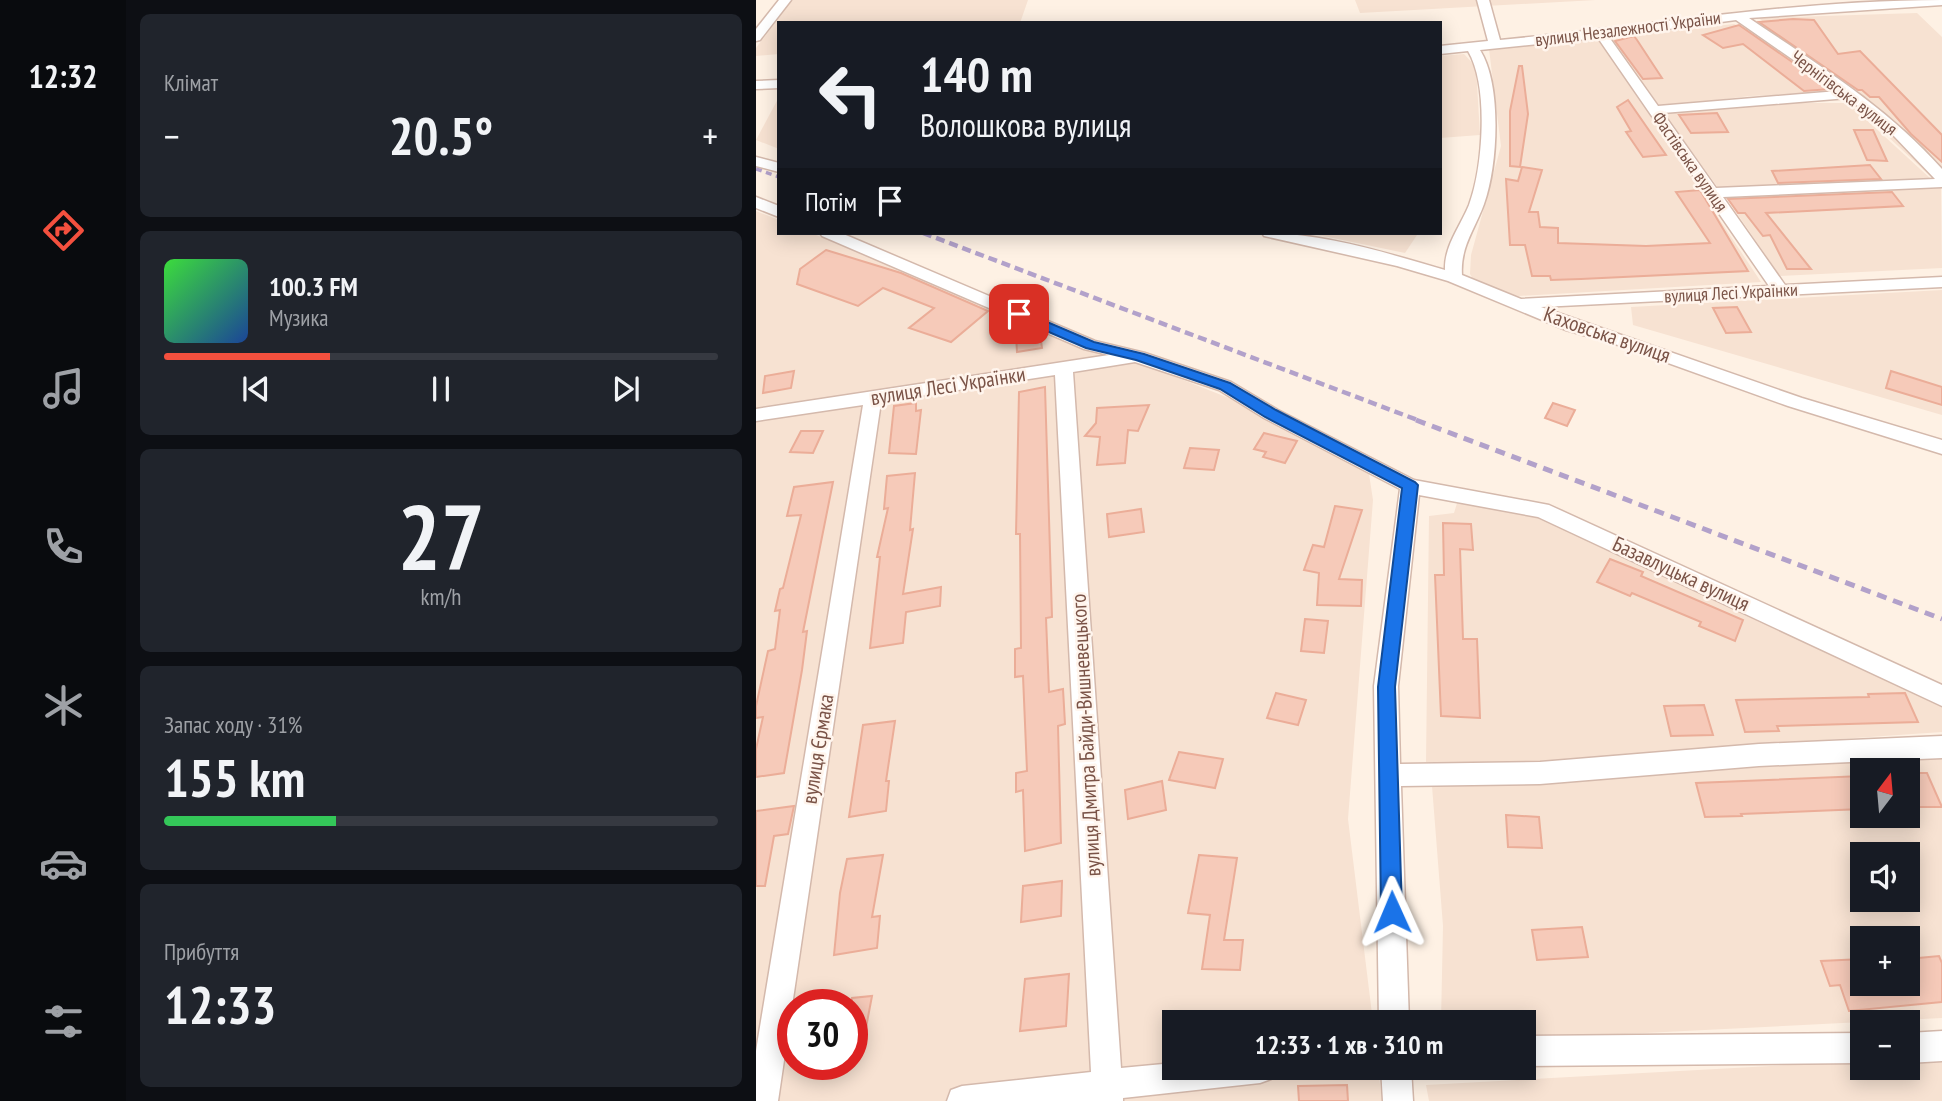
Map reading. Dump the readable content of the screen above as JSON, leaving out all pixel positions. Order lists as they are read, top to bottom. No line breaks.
{"streets":{"street":["вулиця Незалежності України","Чернігівська вулиця","Фастівська вулиця","вулиця Лесі Українки","Каховська вулиця","Базавлуцька вулиця","вулиця Дмитра Байди-Вишневецького","вулиця Єрмака"]},"crossings":[["вулиця Незалежності України","Чернігівська вулиця"],["вулиця Незалежності України","Фастівська вулиця"],["Фастівська вулиця","вулиця Лесі Українки"],["вулиця Лесі Українки","Каховська вулиця"],["вулиця Лесі Українки","Базавлуцька вулиця"],["вулиця Лесі Українки","вулиця Дмитра Байди-Вишневецького"],["вулиця Лесі Українки","вулиця Єрмака"]],"north":"top","page":{"tabs":"12:32","tile":["Клімат",["27","km/h"],["Запас ходу · 31%","155 km"],["Прибуття","12:33"]],"turn":["140 m","Волошкова вулиця"],"heat":["−","20.5°","+"],"then":"Потім","song":["100.3 FM","Музика"],"map_buttons":["+","−"],"limit":"30","trip":"12:33 · 1 хв · 310 m"}}
